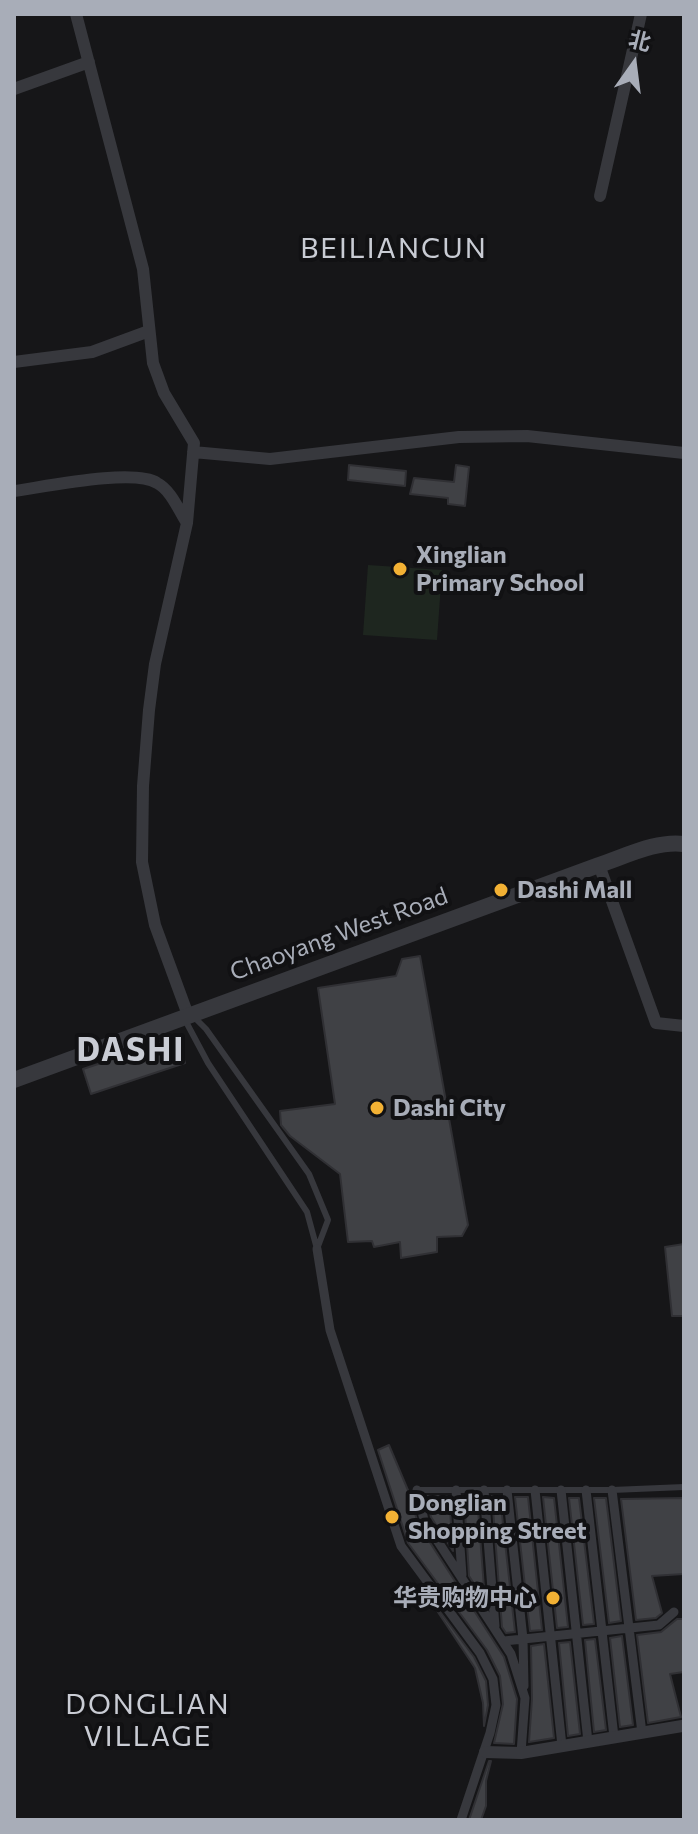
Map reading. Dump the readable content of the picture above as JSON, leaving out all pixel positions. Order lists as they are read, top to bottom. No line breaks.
{"streets":{"street":["Chaoyang West Road"]},"districts":["BEILIANCUN","DASHI","DONGLIAN VILLAGE"],"places":["Xinglian Primary School","Dashi Mall","Dashi City","Donglian Shopping Street","华贵购物中心"],"north":"top"}
